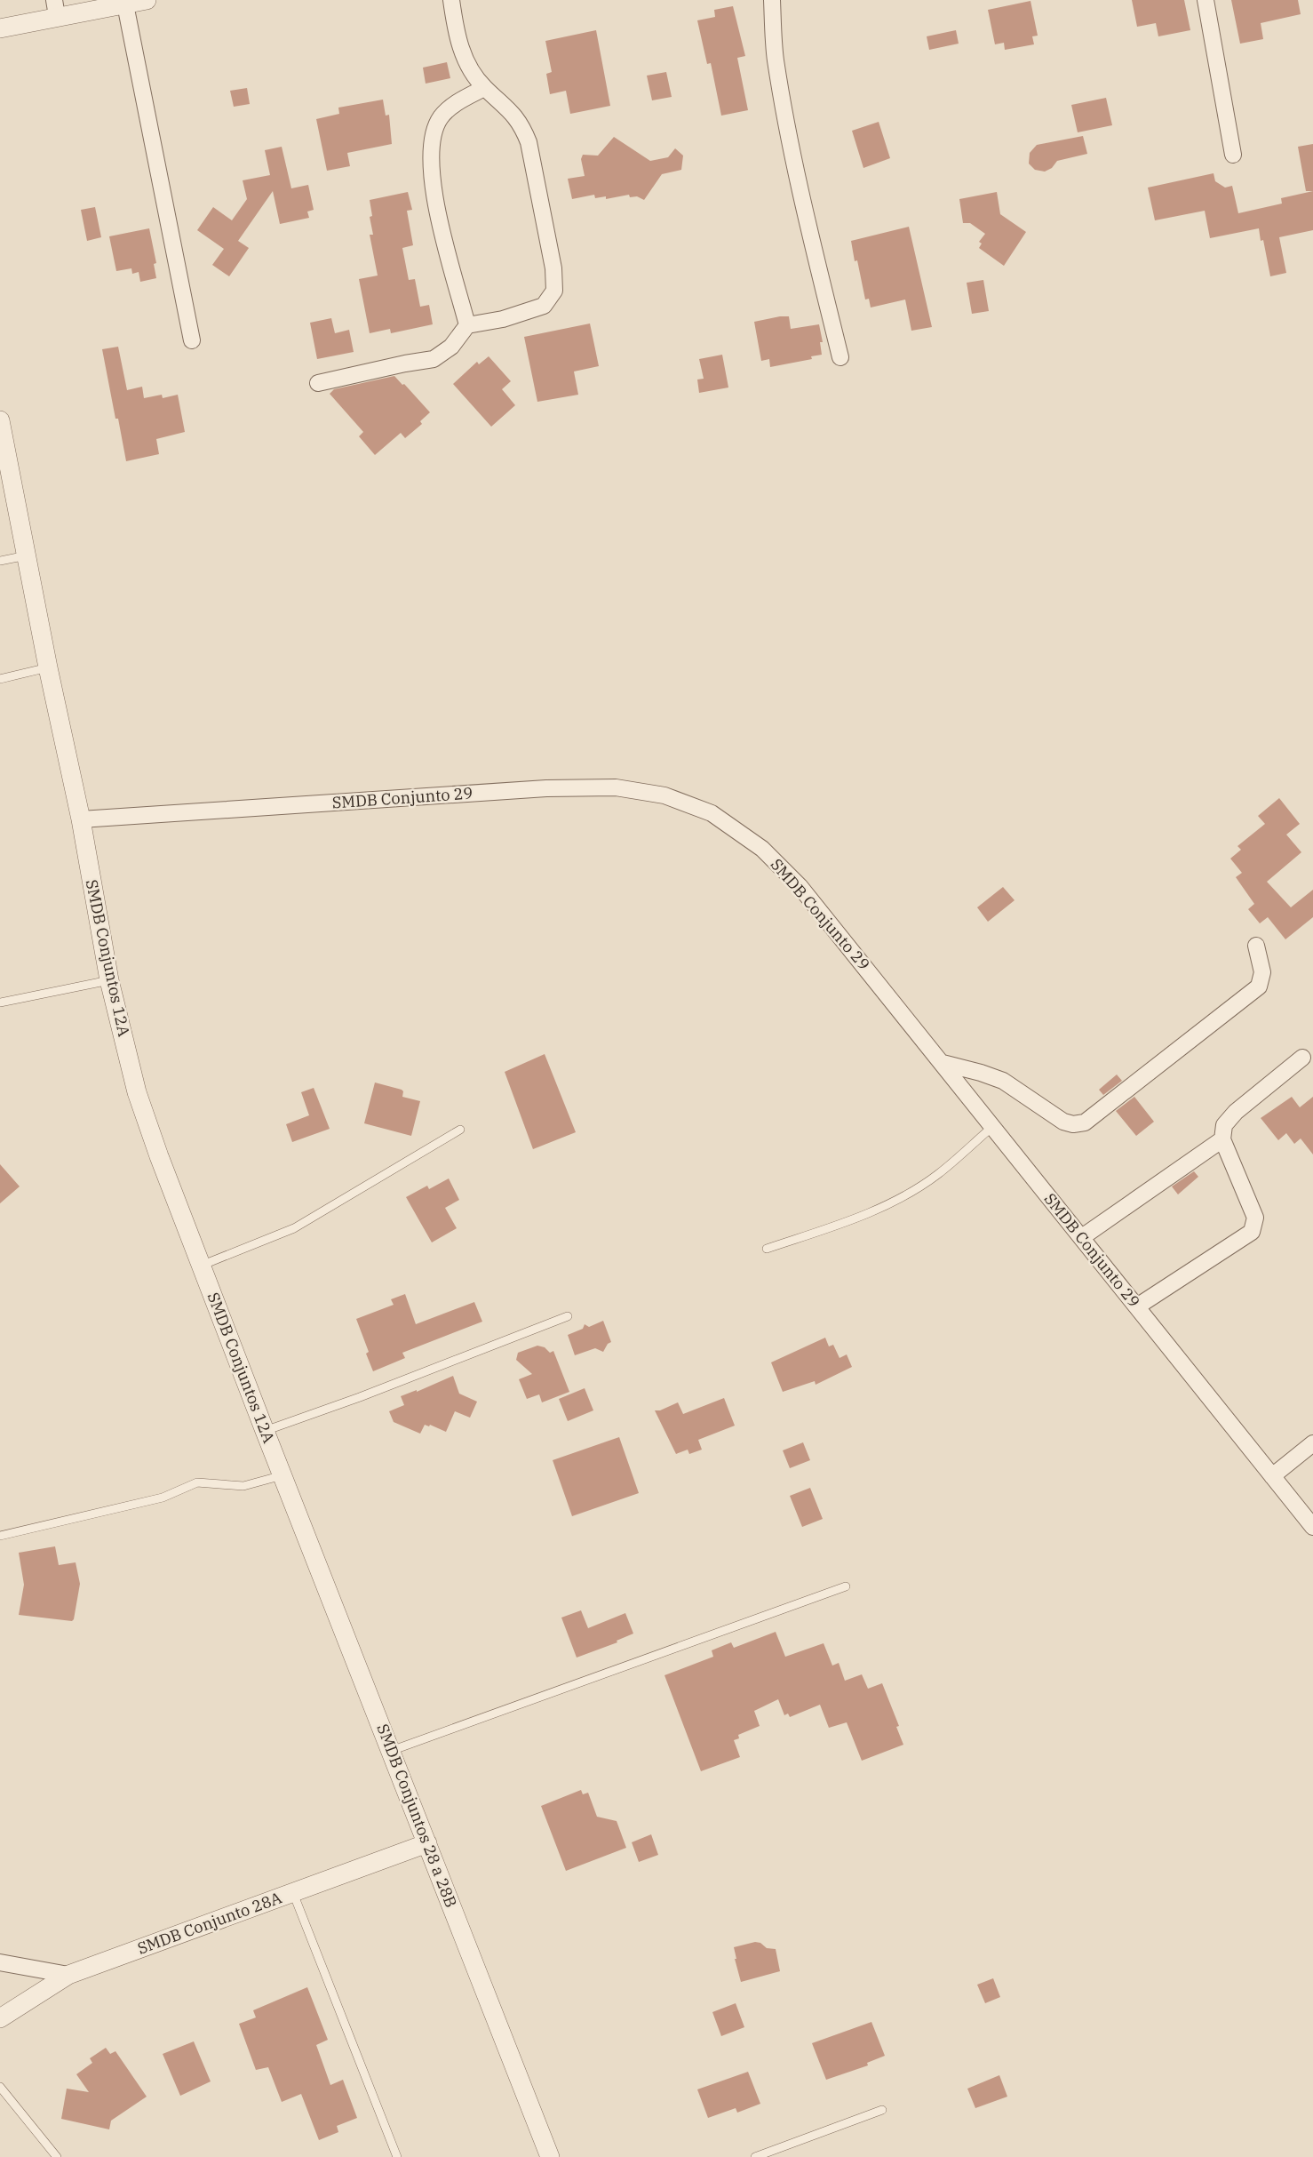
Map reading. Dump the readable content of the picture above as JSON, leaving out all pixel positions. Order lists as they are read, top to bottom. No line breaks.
{"streets":{"street":["SMDB Conjunto 29","SMDB Conjuntos 12A","SMDB Conjuntos 28 a 28B","SMDB Conjunto 28A"]},"crossings":[["SMDB Conjunto 29","SMDB Conjuntos 12A"],["SMDB Conjuntos 12A","SMDB Conjuntos 28 a 28B"],["SMDB Conjuntos 28 a 28B","SMDB Conjunto 28A"]]}
